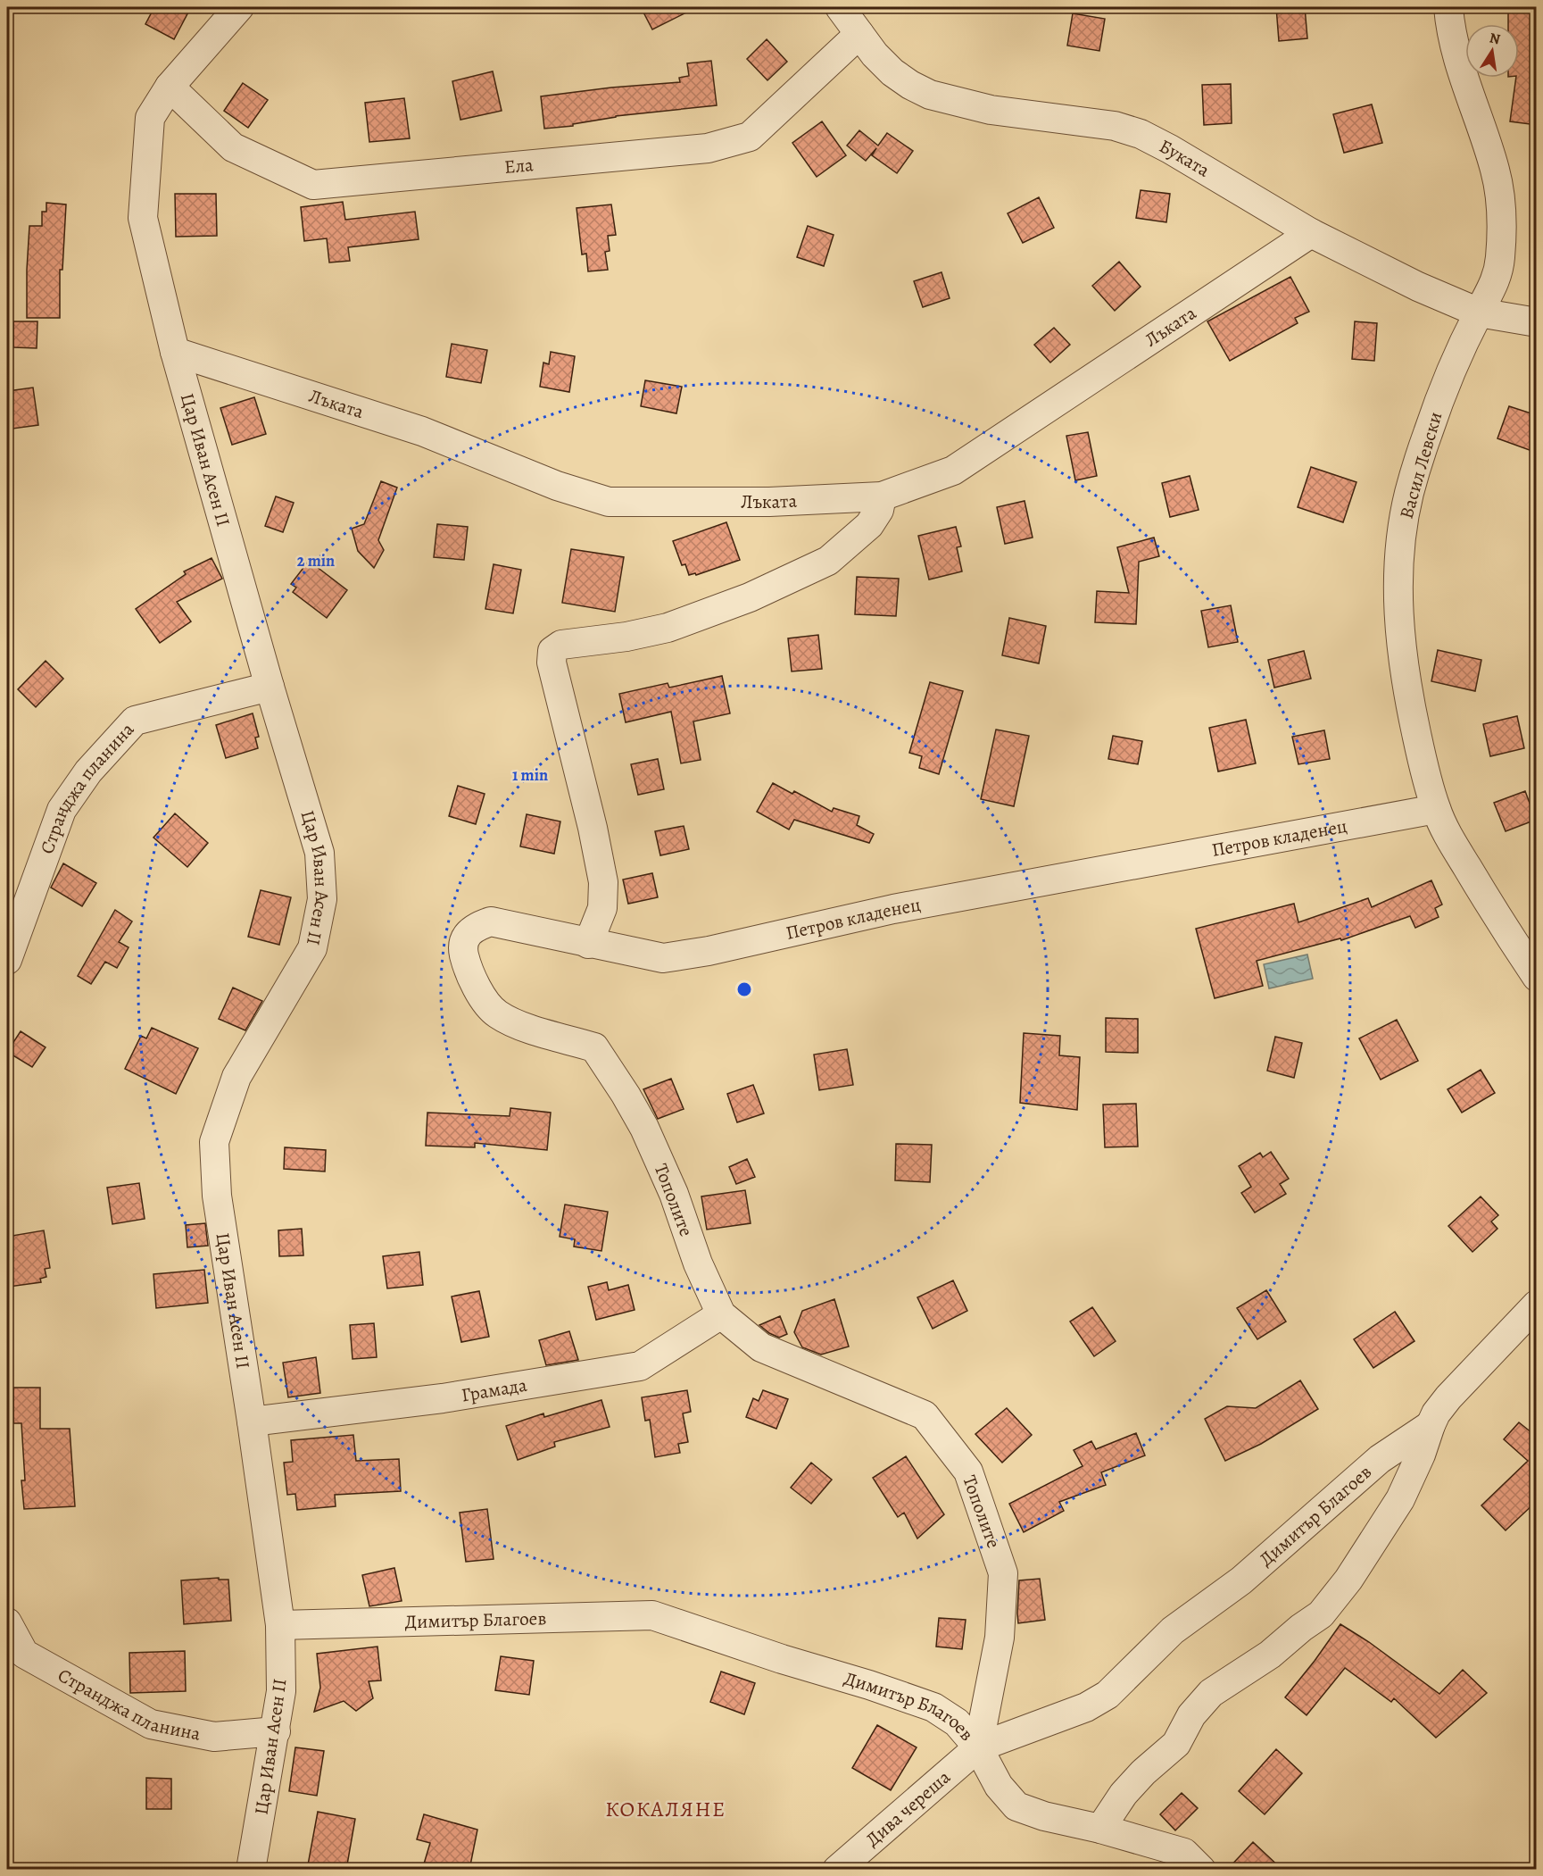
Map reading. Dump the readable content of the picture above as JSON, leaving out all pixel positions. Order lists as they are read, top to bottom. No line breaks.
{"streets":{"street":["Буката","Ела","Лъката","Цар Иван Асен II","Васил Левски","Странджа планина","Петров кладенец","Тополите","Грамада","Димитър Благоев","Дива череша"]},"crossings":[["Буката","Ела"],["Буката","Лъката"],["Буката","Васил Левски"],["Ела","Цар Иван Асен II"],["Лъката","Цар Иван Асен II"],["Цар Иван Асен II","Странджа планина"],["Цар Иван Асен II","Грамада"],["Цар Иван Асен II","Димитър Благоев"],["Васил Левски","Петров кладенец"],["Петров кладенец","Тополите"],["Тополите","Грамада"],["Тополите","Димитър Благоев"],["Тополите","Дива череша"],["Димитър Благоев","Дива череша"]],"districts":["КОКАЛЯНЕ"],"north":"top","rings":["2 min","1 min"]}
